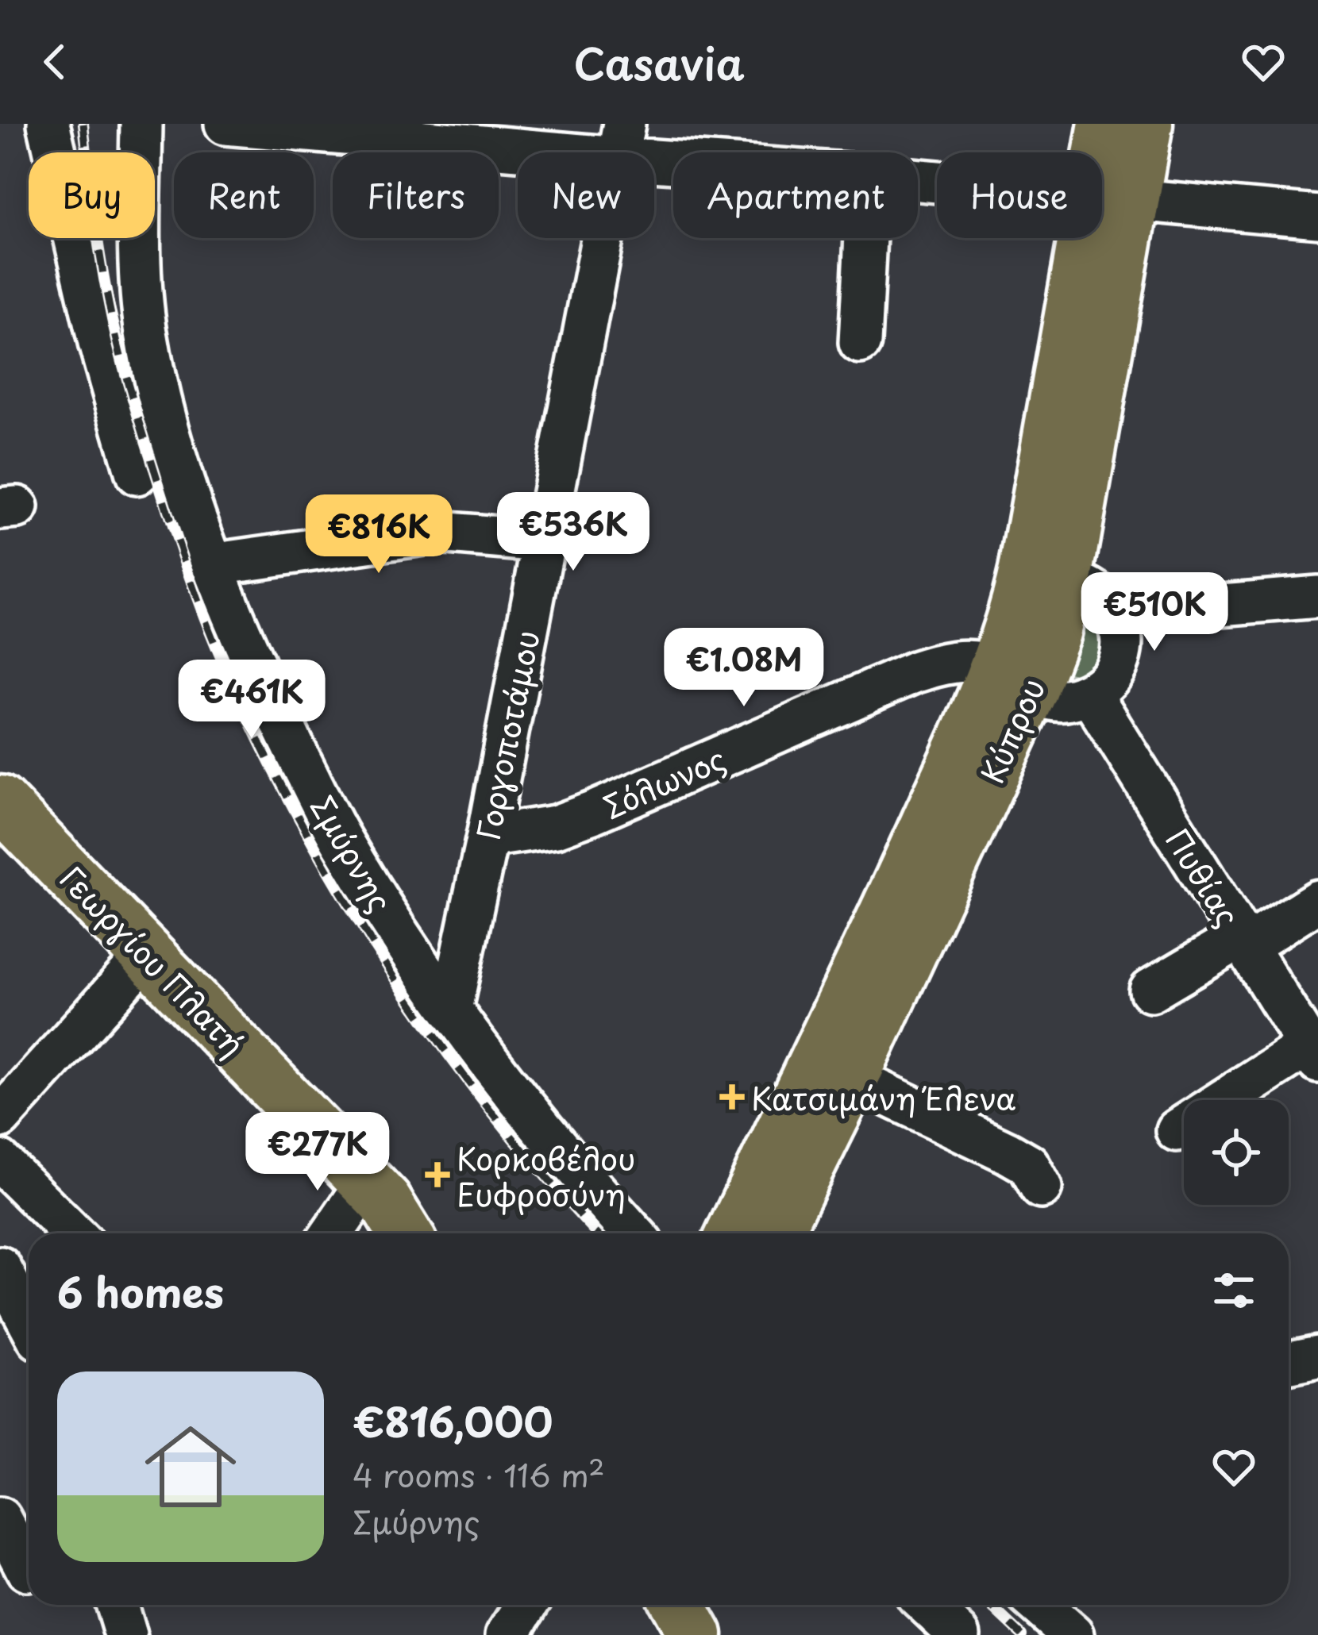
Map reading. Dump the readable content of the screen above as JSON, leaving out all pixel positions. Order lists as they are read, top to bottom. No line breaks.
{"streets":{"main road":["Κύπρου","Γεωργίου Πλατή"],"street":["Γοργοποτάμου","Σόλωνος","Σμύρνης","Πυθίας"]},"crossings":[["Κύπρου","Σόλωνος"],["Γοργοποτάμου","Σόλωνος"],["Γοργοποτάμου","Σμύρνης"],["Σόλωνος","Πυθίας"]],"places":{"health":["Κατσιμάνη Έλενα","Κορκοβέλου Ευφροσύνη"]},"page":{"header":"Casavia","chip":["Buy","Rent","Filters","New","Apartment","House"],"price":["€536K","€816K","€510K","€1.08M","€461K","€277K"],"heading":"6 homes","list":[{"name":"€816,000","note":"4 rooms · 116 m² · Σμύρνης"}]}}
